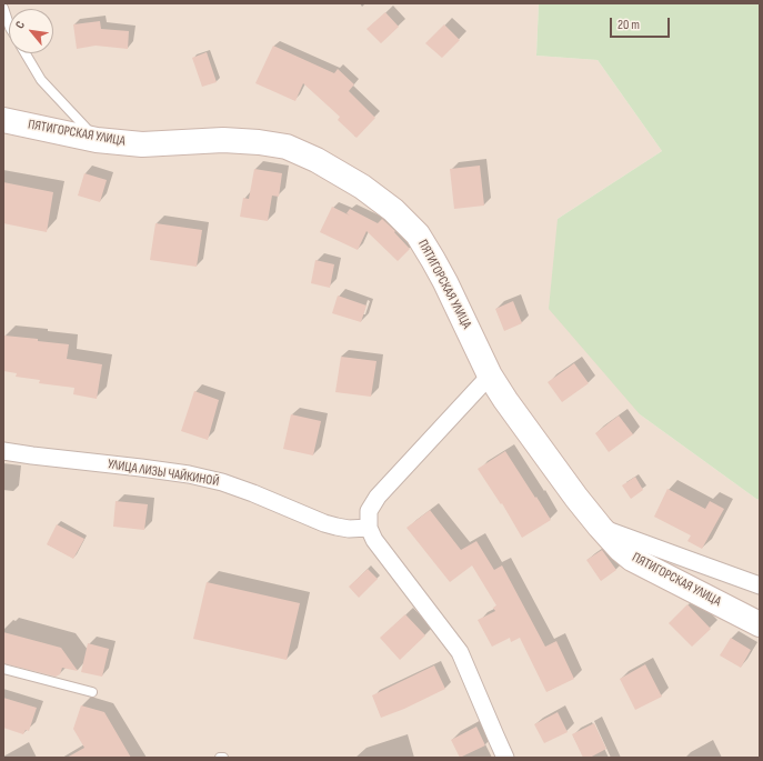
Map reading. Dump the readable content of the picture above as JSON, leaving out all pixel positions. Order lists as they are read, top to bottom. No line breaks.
{"streets":{"street":["ПЯТИГОРСКАЯ УЛИЦА","УЛИЦА ЛИЗЫ ЧАЙКИНОЙ"]},"scale_bar":"20 m","north":"top left"}
